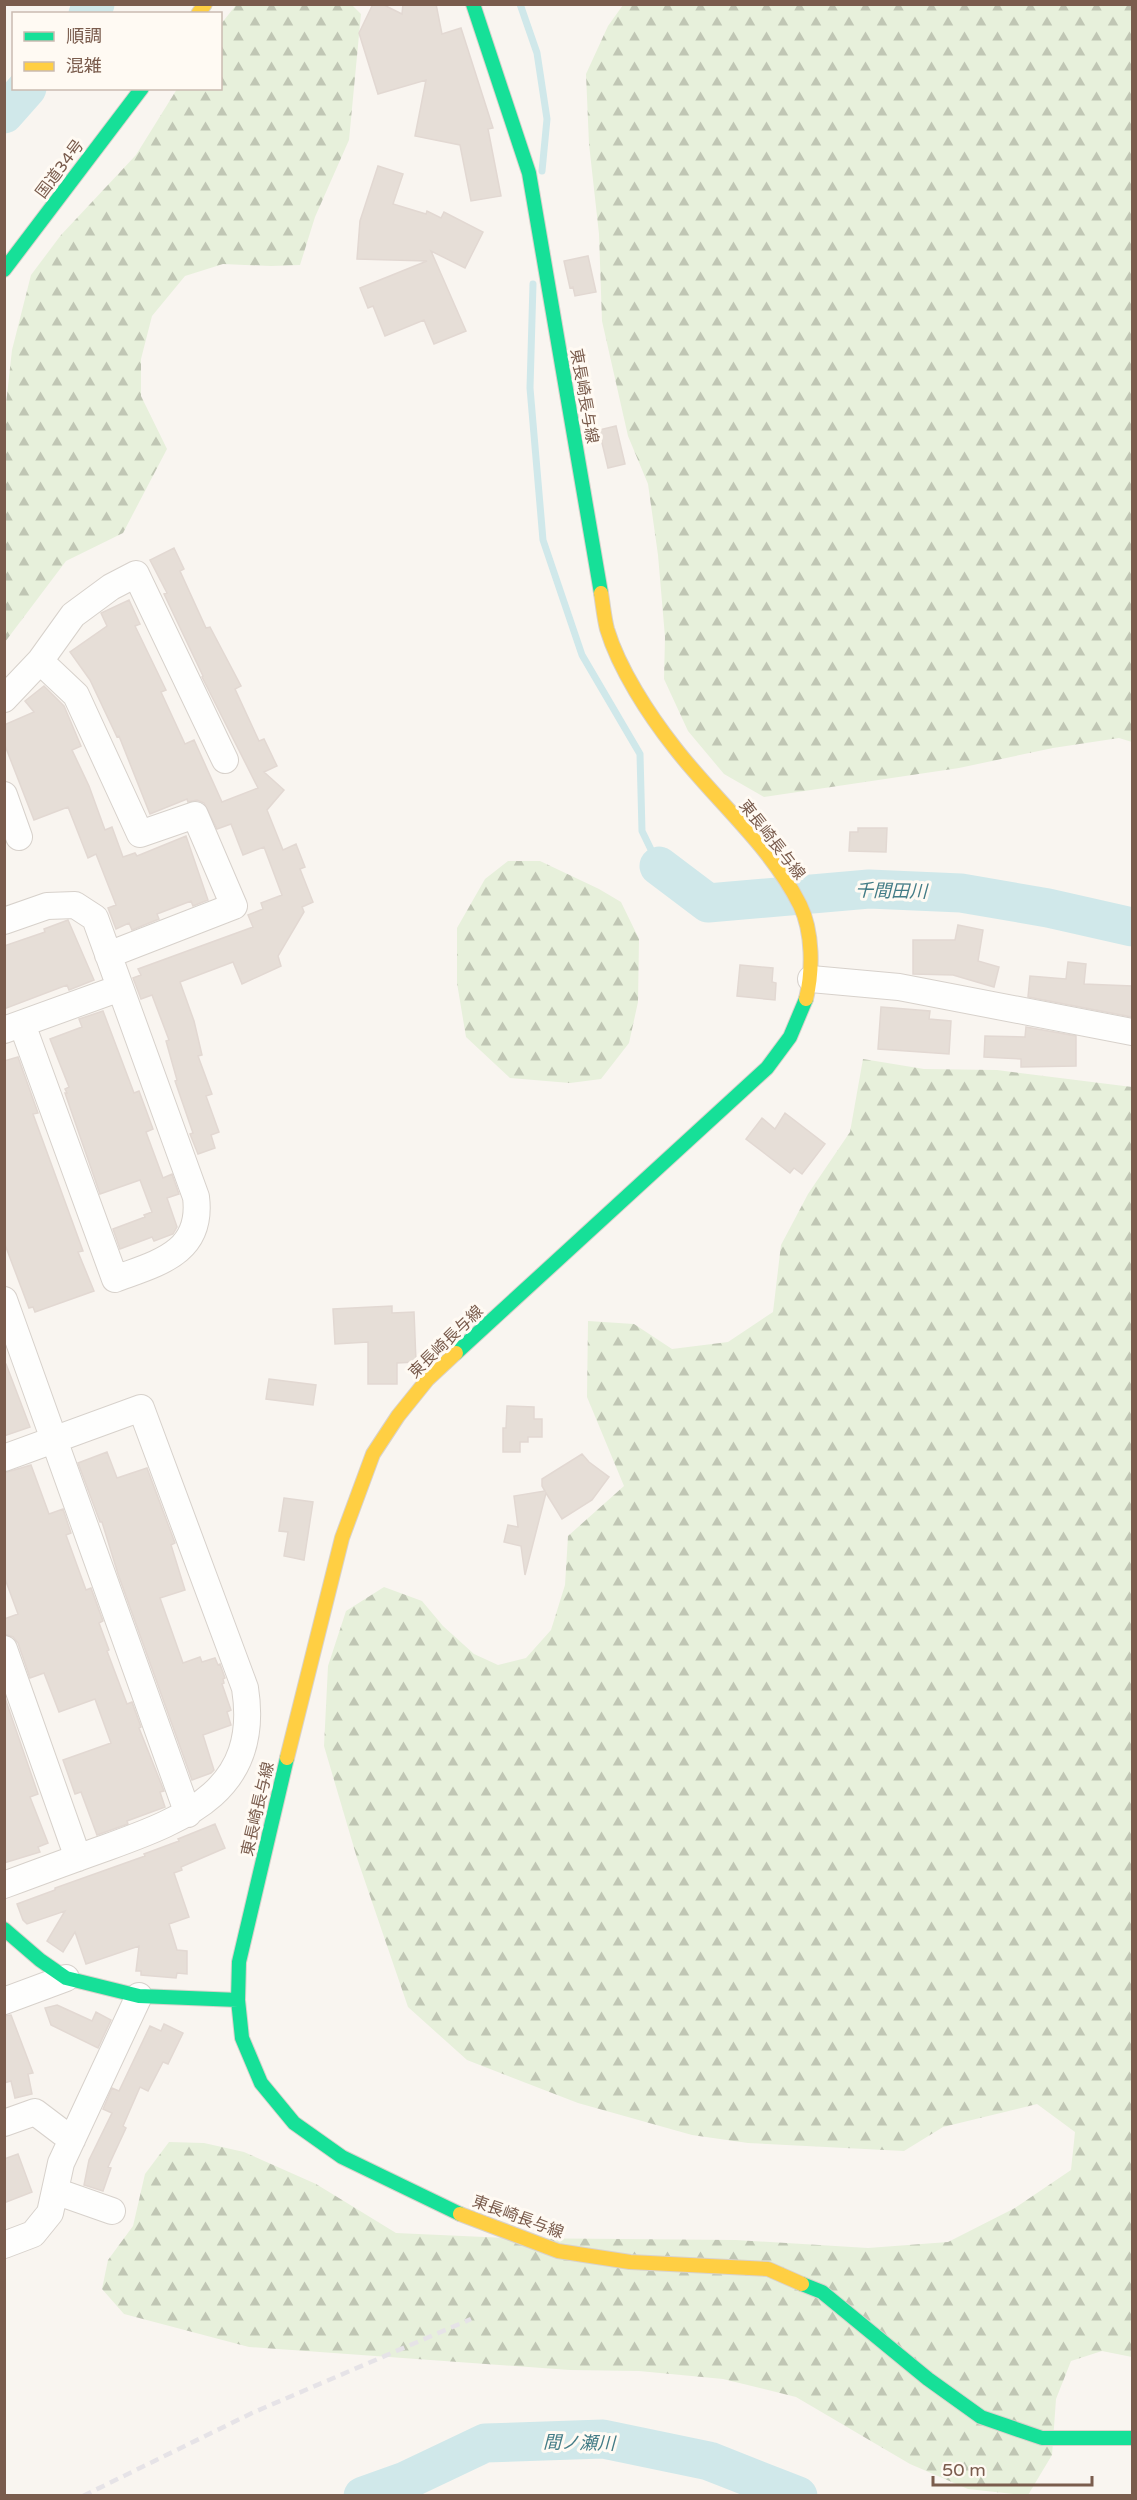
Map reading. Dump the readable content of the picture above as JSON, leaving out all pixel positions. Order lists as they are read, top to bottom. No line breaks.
{"streets":{"main road":["国道34号","東長崎長与線"]},"water":["千間田川","間ノ瀬川"],"legend":["順調","混雑"],"scale_bar":"50 m"}
